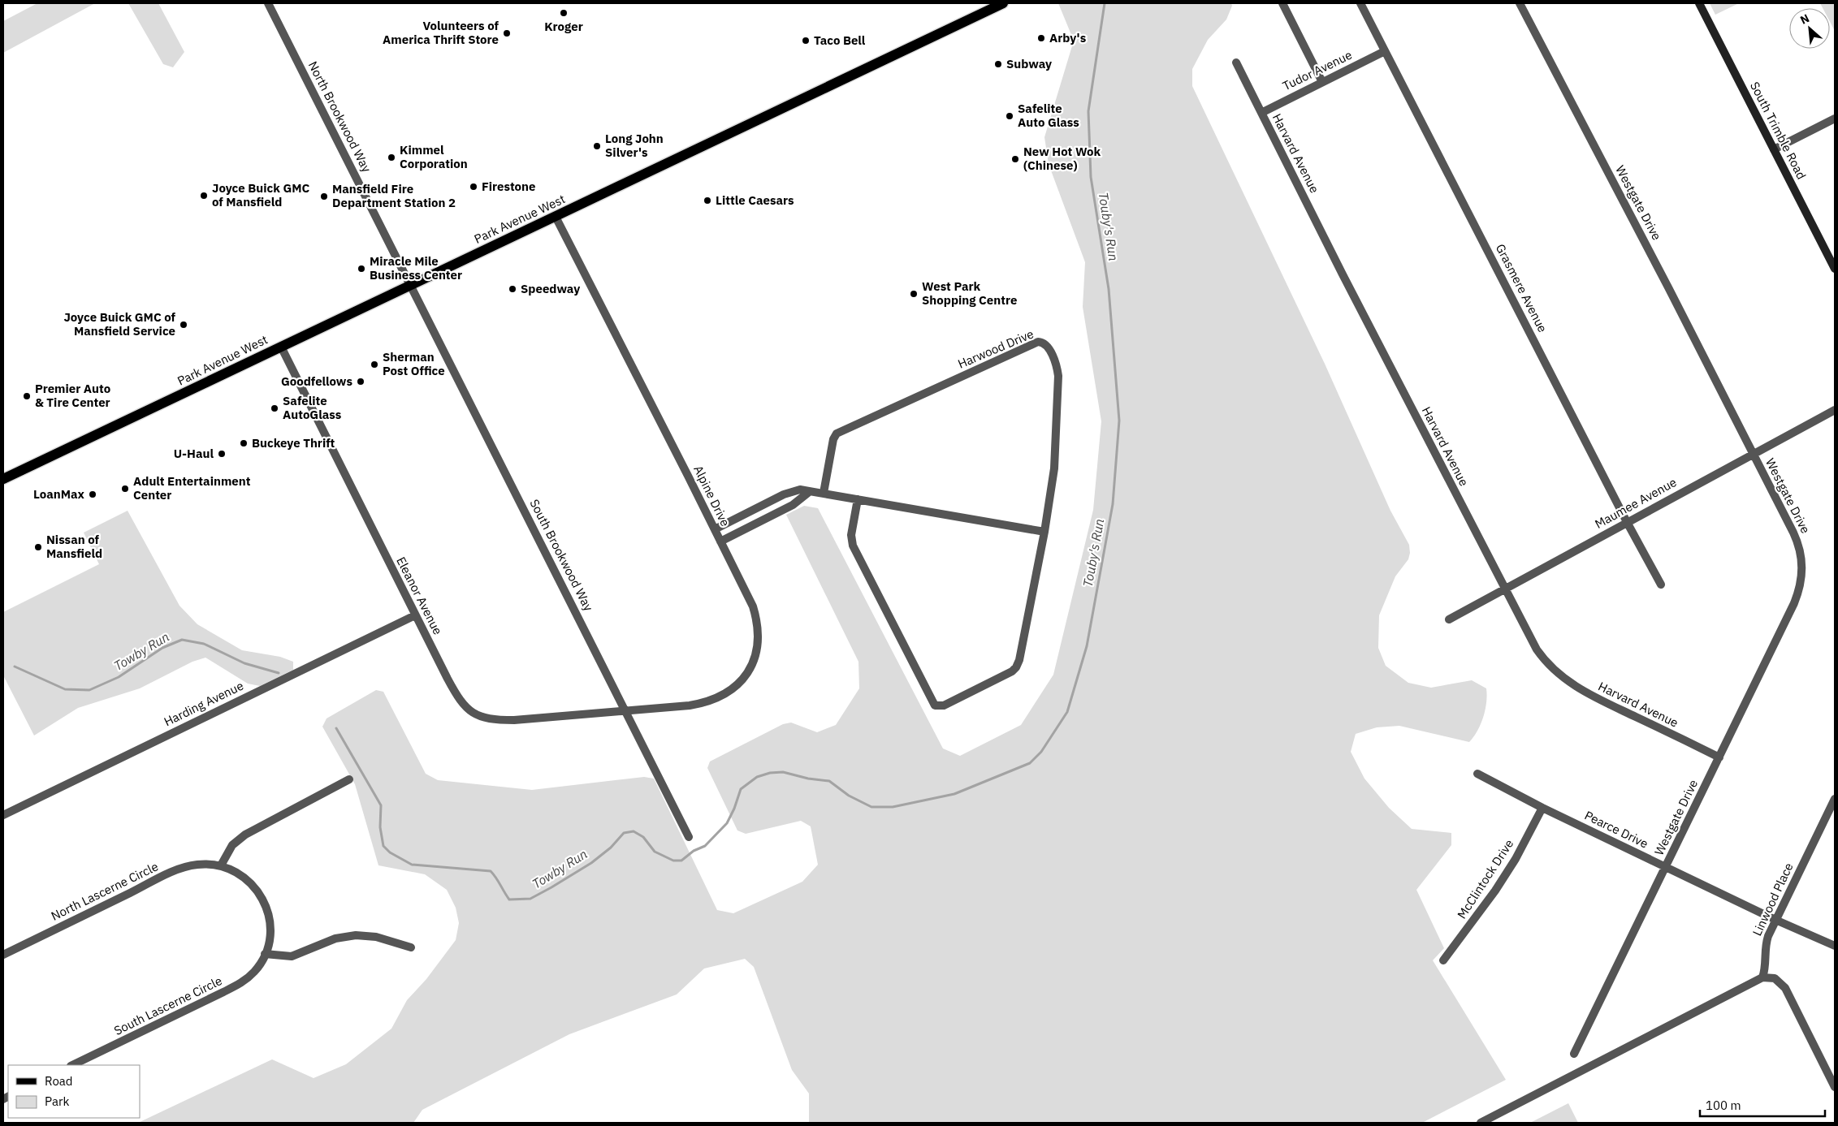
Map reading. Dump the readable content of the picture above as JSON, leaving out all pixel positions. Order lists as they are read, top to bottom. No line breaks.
{"streets":{"main road":["South Trimble Road","Park Avenue West"],"street":["Tudor Avenue","North Brookwood Way","Harvard Avenue","Westgate Drive","Grasmere Avenue","Harwood Drive","Alpine Drive","Maumee Avenue","South Brookwood Way","Eleanor Avenue","Harding Avenue","Pearce Drive","McClintock Drive","North Lascerne Circle","Linwood Place","South Lascerne Circle"]},"crossings":[["Tudor Avenue","Harvard Avenue"],["Tudor Avenue","Grasmere Avenue"],["North Brookwood Way","Park Avenue West"],["North Brookwood Way","South Brookwood Way"],["Harvard Avenue","Westgate Drive"],["Harvard Avenue","Maumee Avenue"],["Westgate Drive","Maumee Avenue"],["Westgate Drive","Pearce Drive"],["Park Avenue West","Alpine Drive"],["Park Avenue West","South Brookwood Way"],["Park Avenue West","Eleanor Avenue"],["Grasmere Avenue","Maumee Avenue"],["Alpine Drive","South Brookwood Way"],["Alpine Drive","Eleanor Avenue"],["South Brookwood Way","Eleanor Avenue"],["Eleanor Avenue","Harding Avenue"],["Pearce Drive","McClintock Drive"],["Pearce Drive","Linwood Place"],["North Lascerne Circle","South Lascerne Circle"]],"water":["Touby's Run","Towby Run"],"places":["Kroger","Volunteers of America Thrift Store","Arby's","Taco Bell","Subway","Safelite Auto Glass","Long John Silver's","Kimmel Corporation","New Hot Wok (Chinese)","Firestone","Joyce Buick GMC of Mansfield","Mansfield Fire Department Station 2","Little Caesars","Miracle Mile Business Center","Speedway","West Park Shopping Centre","Joyce Buick GMC of Mansfield Service","Sherman Post Office","Goodfellows","Premier Auto & Tire Center","Safelite AutoGlass","Buckeye Thrift","U-Haul","Adult Entertainment Center","LoanMax","Nissan of Mansfield"],"legend":["Road","Park"],"scale_bar":"100 m","north":"top left"}
